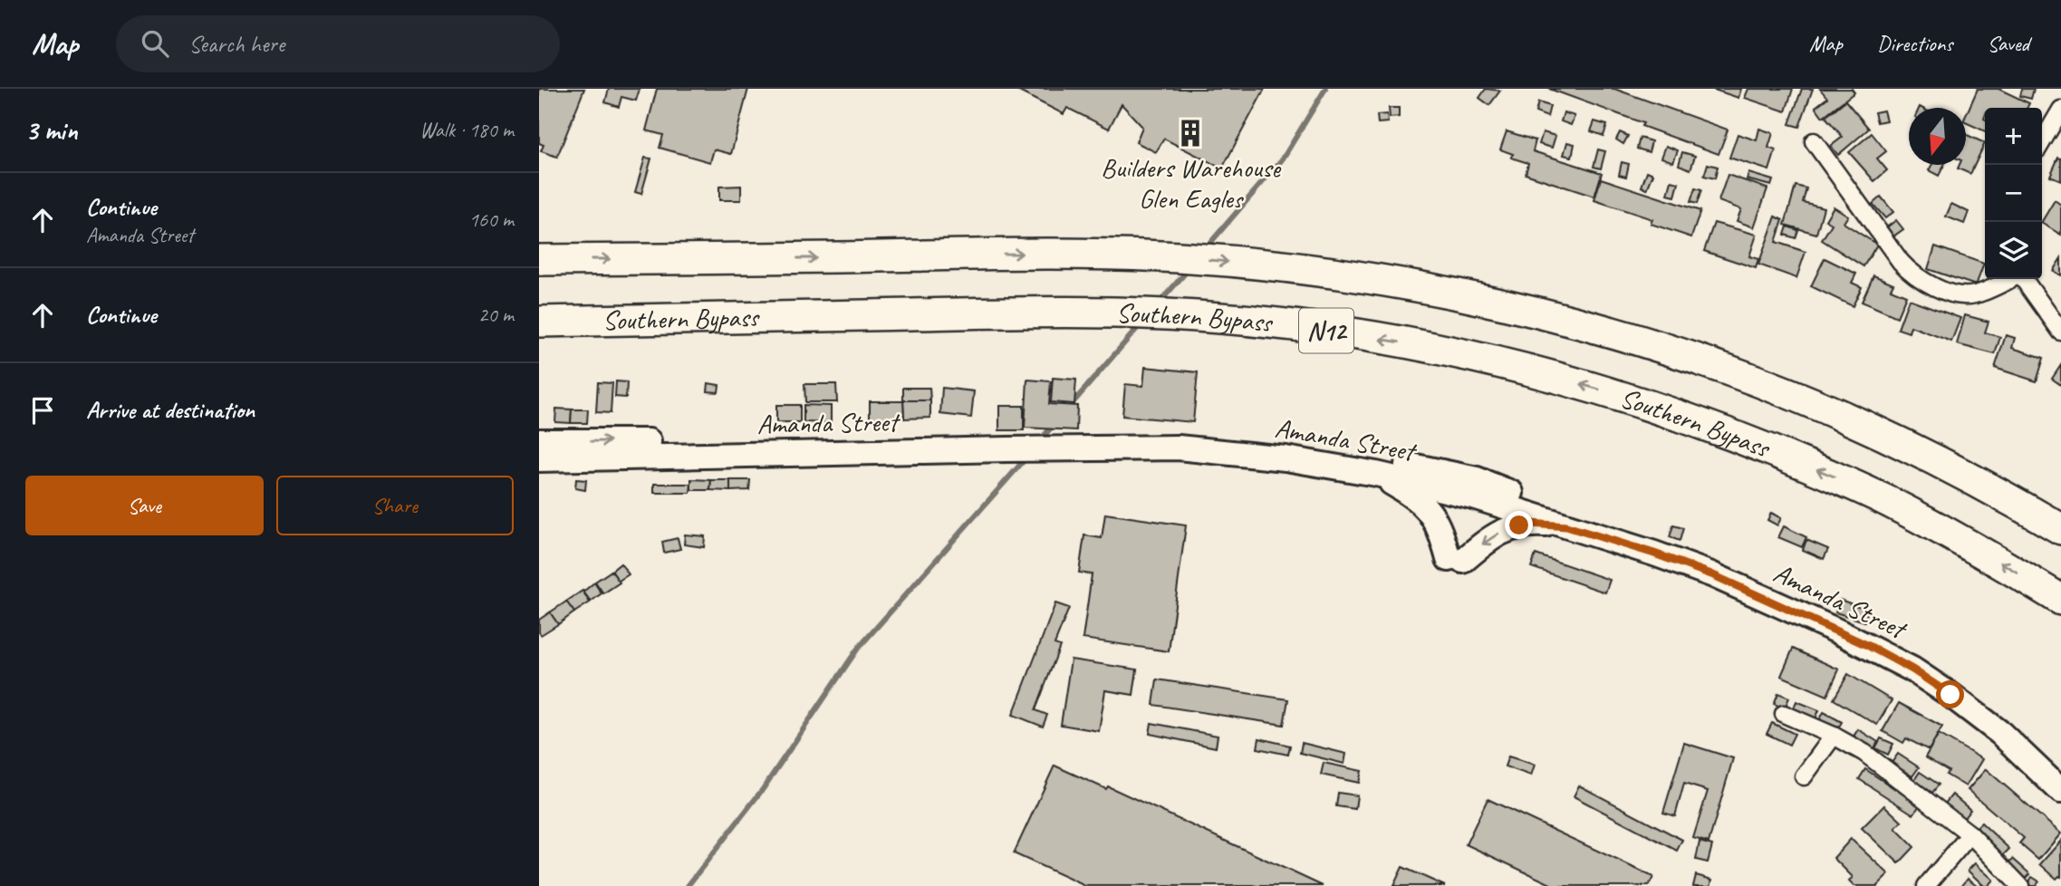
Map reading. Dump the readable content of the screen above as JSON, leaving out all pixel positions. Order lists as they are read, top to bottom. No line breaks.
{"streets":{"highway":["Southern Bypass","N12"],"street":["Amanda Street"]},"places":{"building":["Builders Warehouse Glen Eagles"]},"north":"bottom","page":{"header":"Map","search":"Search here","nav":["Map","Directions","Saved"],"heading":["3 min","Walk · 180 m"],"map_buttons":["+","−"],"list":[["Continue","Amanda Street","160 m"],["Continue","20 m"],"Arrive at destination"],"buttons":["Save","Share"]}}
